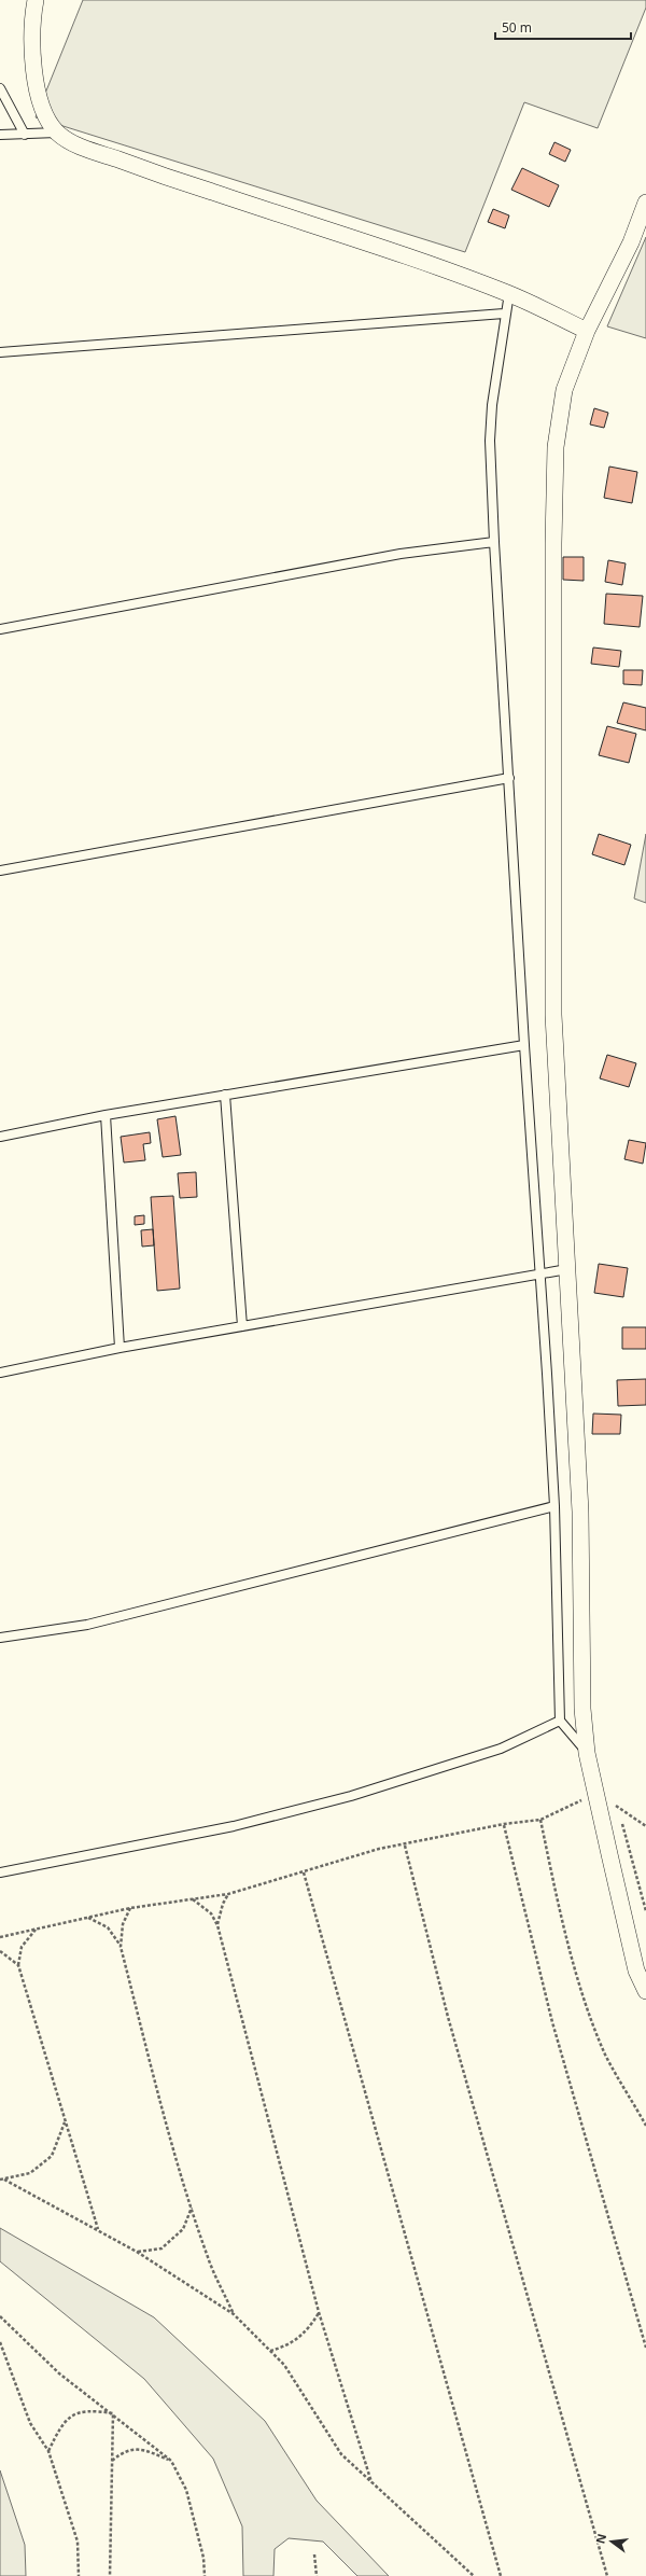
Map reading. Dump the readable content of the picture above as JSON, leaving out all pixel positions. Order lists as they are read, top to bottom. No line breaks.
{"scale_bar":"50 m","north":"left"}
